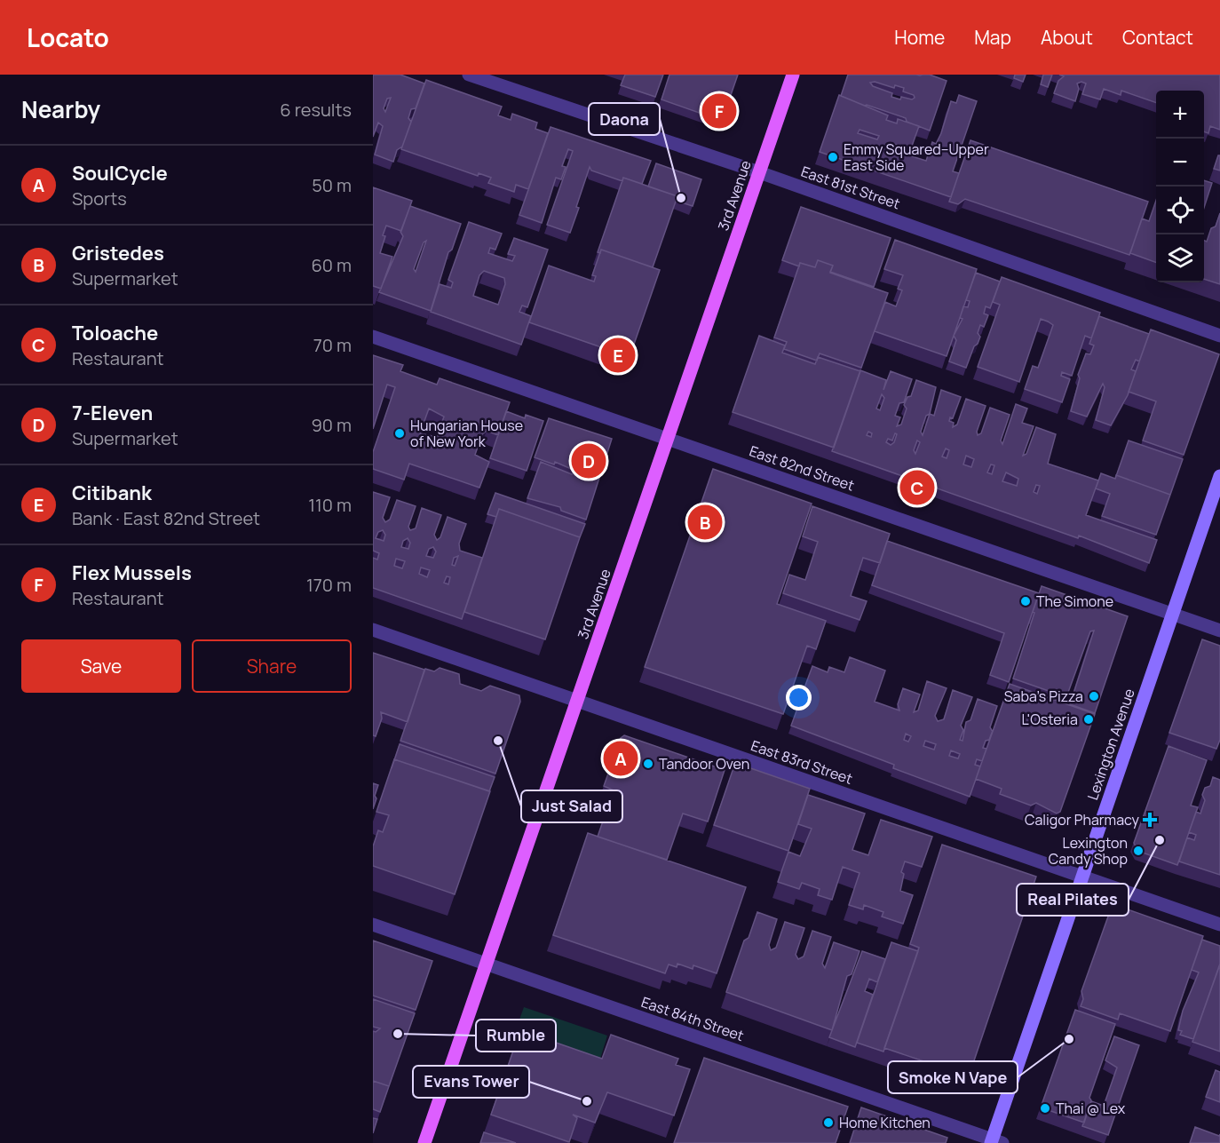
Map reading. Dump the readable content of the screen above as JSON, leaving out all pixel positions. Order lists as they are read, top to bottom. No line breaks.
{"streets":{"main road":["3rd Avenue","Lexington Avenue"],"street":["East 81st Street","East 82nd Street","East 83rd Street","East 84th Street"]},"crossings":[["East 81st Street","3rd Avenue"],["3rd Avenue","East 82nd Street"],["3rd Avenue","East 83rd Street"],["3rd Avenue","East 84th Street"],["East 82nd Street","Lexington Avenue"],["Lexington Avenue","East 83rd Street"],["Lexington Avenue","East 84th Street"]],"places":{"other":["Emmy Squared–Upper East Side","Daona","Hungarian House of New York","The Simone","Saba's Pizza","L'Osteria","Just Salad","Tandoor Oven","Real Pilates","Lexington Candy Shop","Rumble","Smoke N Vape","Evans Tower","Thai @ Lex","Home Kitchen"],"health":["Caligor Pharmacy"]},"page":{"header":"Locato","nav":["Home","Map","About","Contact"],"heading":["Nearby","6 results"],"map_buttons":["+","−"],"pins":["F","E","D","C","B","A"],"list":[{"mark":"A","name":"SoulCycle","note":"Sports","value":"50 m"},{"mark":"B","name":"Gristedes","note":"Supermarket","value":"60 m"},{"mark":"C","name":"Toloache","note":"Restaurant","value":"70 m"},{"mark":"D","name":"7-Eleven","note":"Supermarket","value":"90 m"},{"mark":"E","name":"Citibank","note":"Bank · East 82nd Street","value":"110 m"},{"mark":"F","name":"Flex Mussels","note":"Restaurant","value":"170 m"}],"buttons":["Save","Share"]}}
